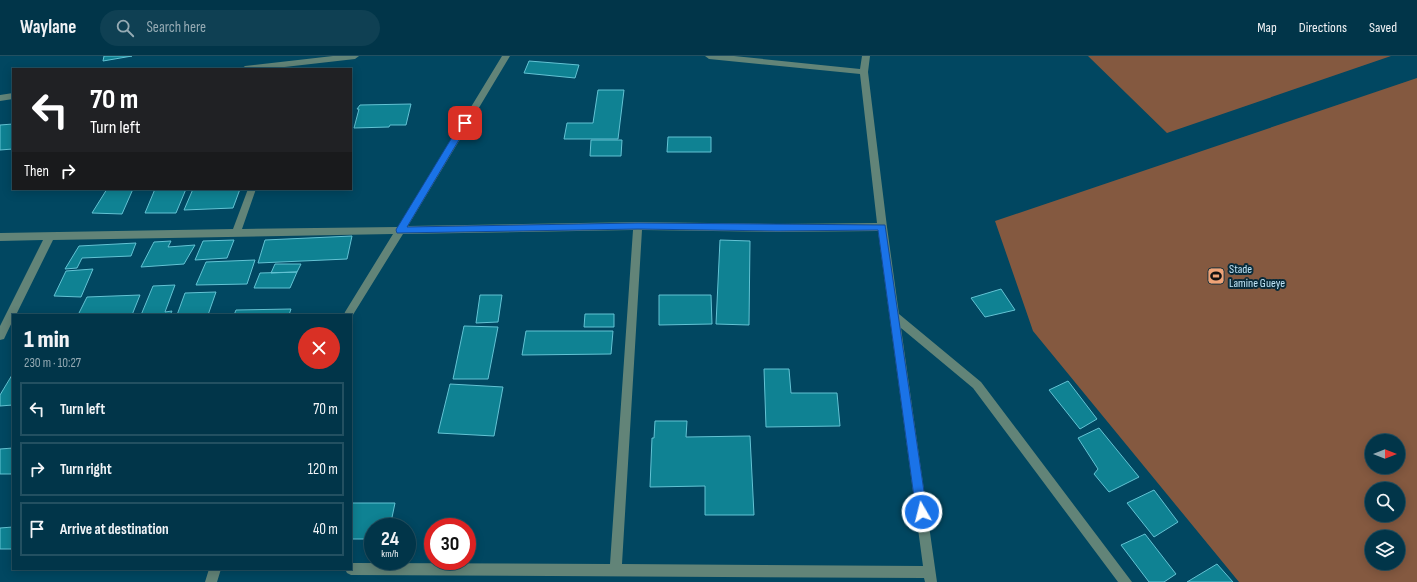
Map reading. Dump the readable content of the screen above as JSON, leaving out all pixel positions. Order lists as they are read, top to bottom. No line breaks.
{"places":{"sports":["Stade Lamine Gueye"]},"north":"right","page":{"header":"Waylane","search":"Search here","nav":["Map","Directions","Saved"],"turn":["70 m","Turn left"],"then":"Then","heading":["1 min","230 m · 10:27"],"list":[{"name":"Turn left","value":"70 m"},{"name":"Turn right","value":"120 m"},{"name":"Arrive at destination","value":"40 m"}],"speed":"24 km/h","limit":"30"}}
